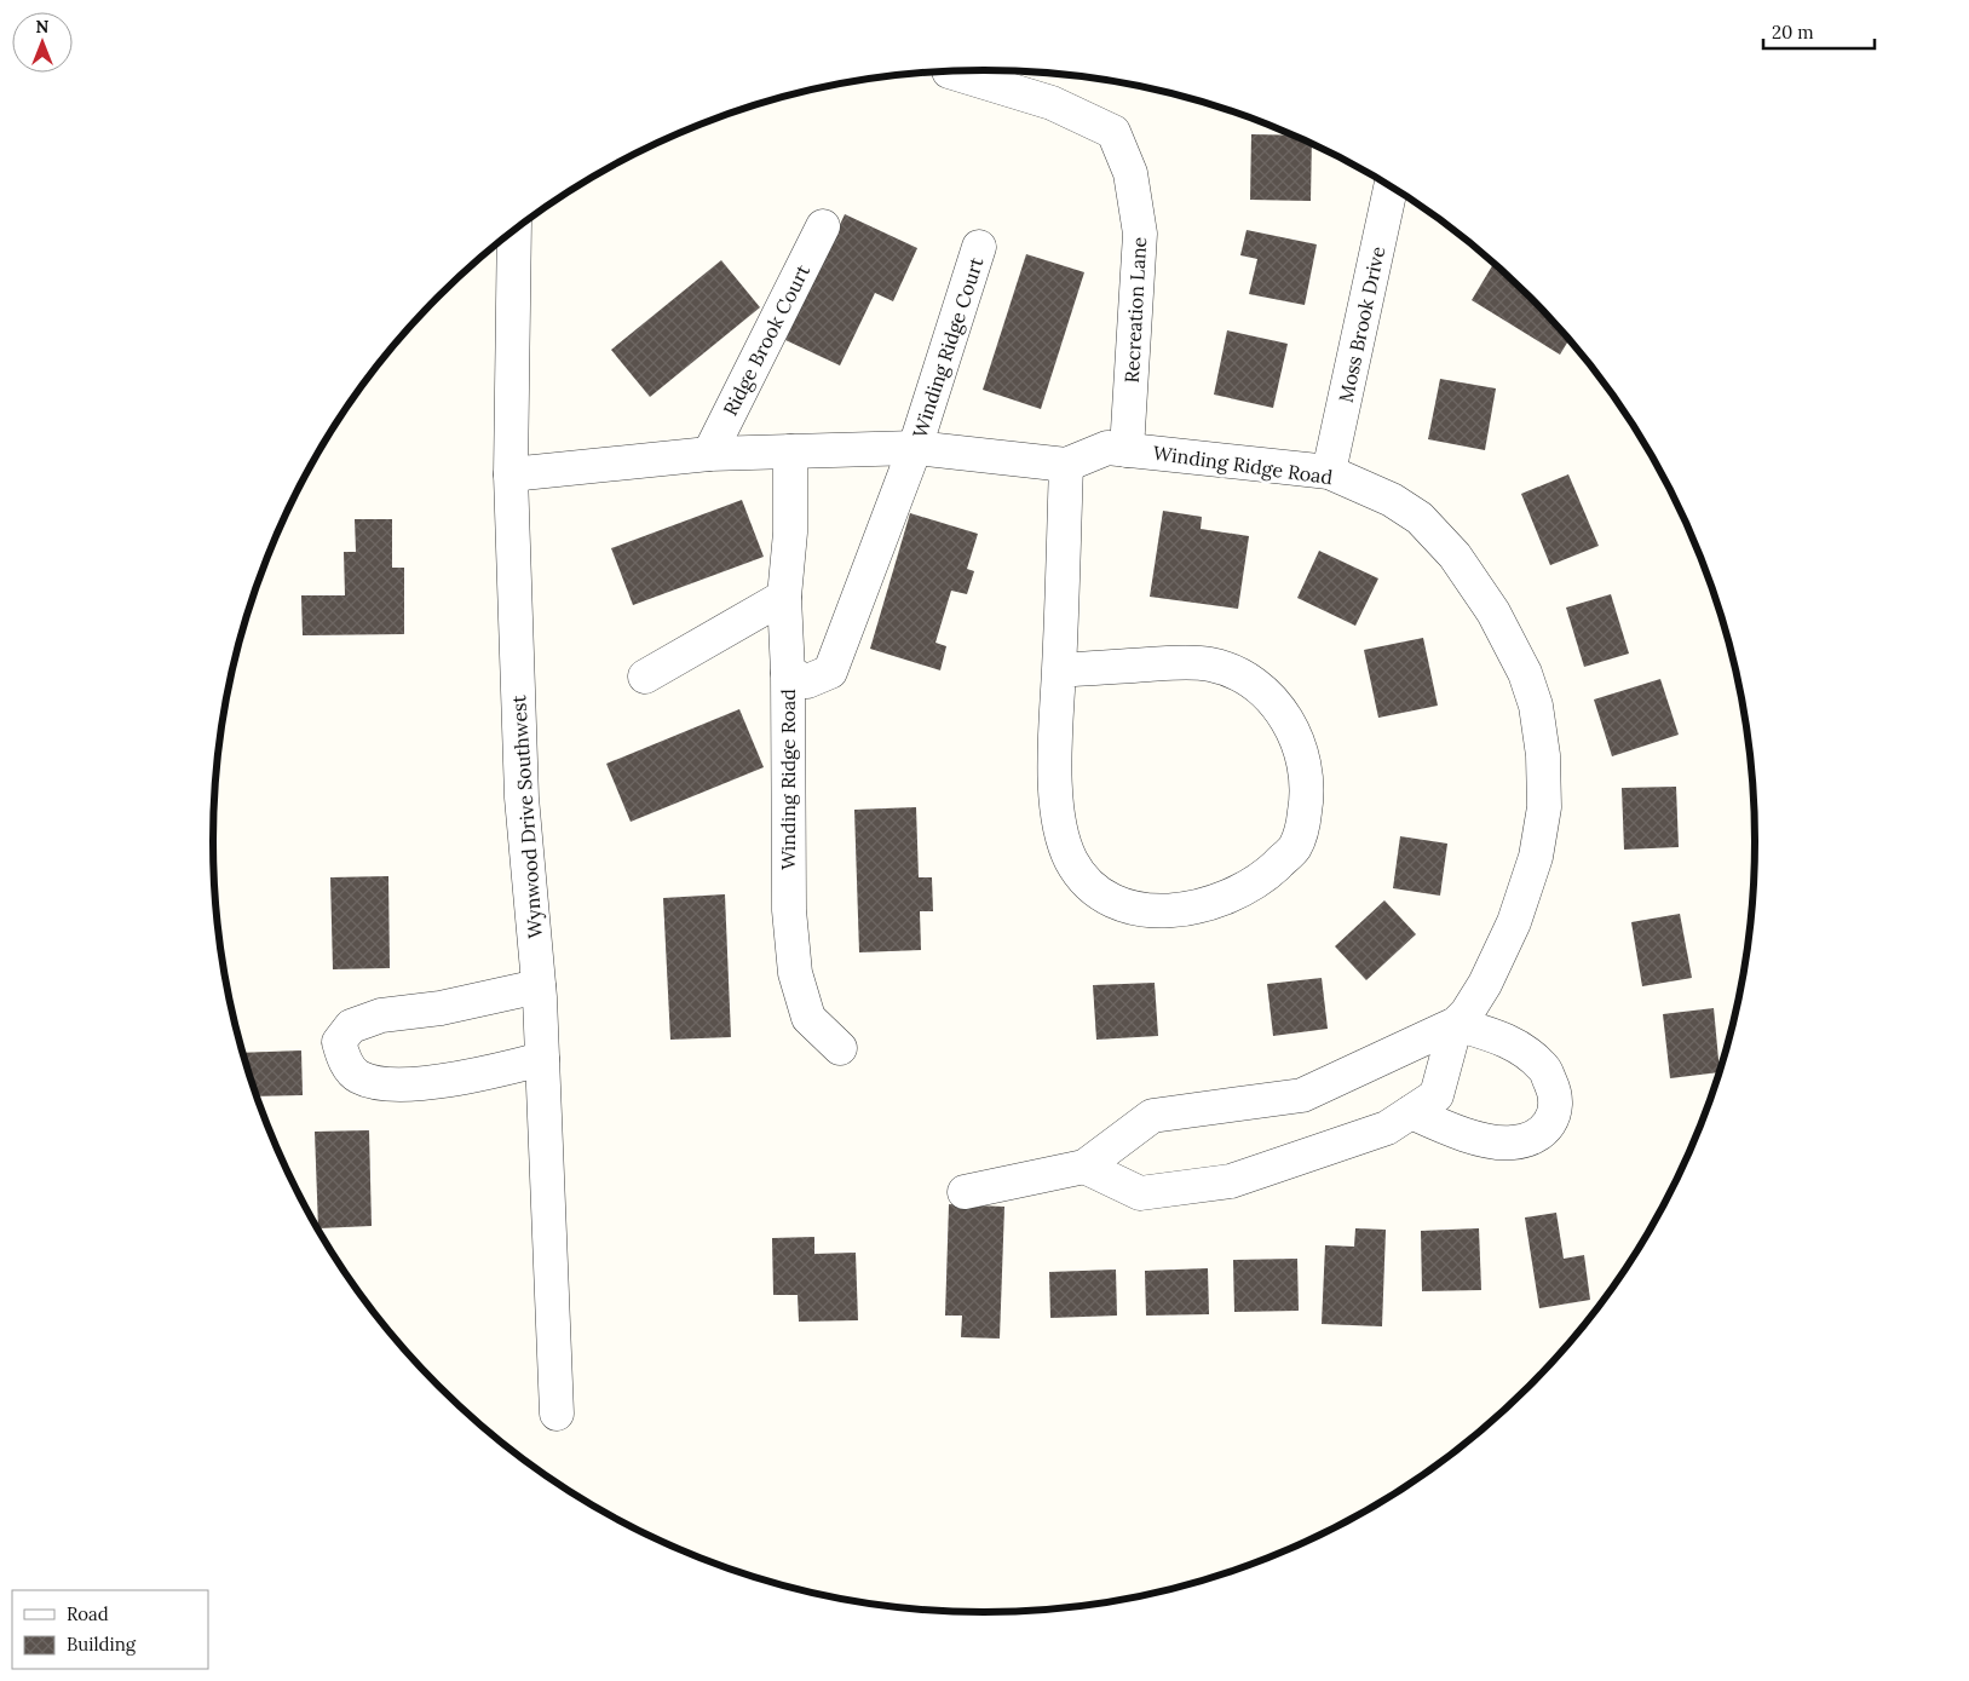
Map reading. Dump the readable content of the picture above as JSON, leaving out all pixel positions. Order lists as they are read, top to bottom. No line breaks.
{"streets":{"street":["Recreation Lane","Moss Brook Drive","Ridge Brook Court","Winding Ridge Court","Winding Ridge Road","Wynwood Drive Southwest"]},"crossings":[["Recreation Lane","Winding Ridge Road"],["Moss Brook Drive","Winding Ridge Road"],["Ridge Brook Court","Winding Ridge Road"],["Winding Ridge Court","Winding Ridge Road"],["Winding Ridge Road","Wynwood Drive Southwest"]],"legend":["Road","Building"],"scale_bar":"20 m","north":"top"}
